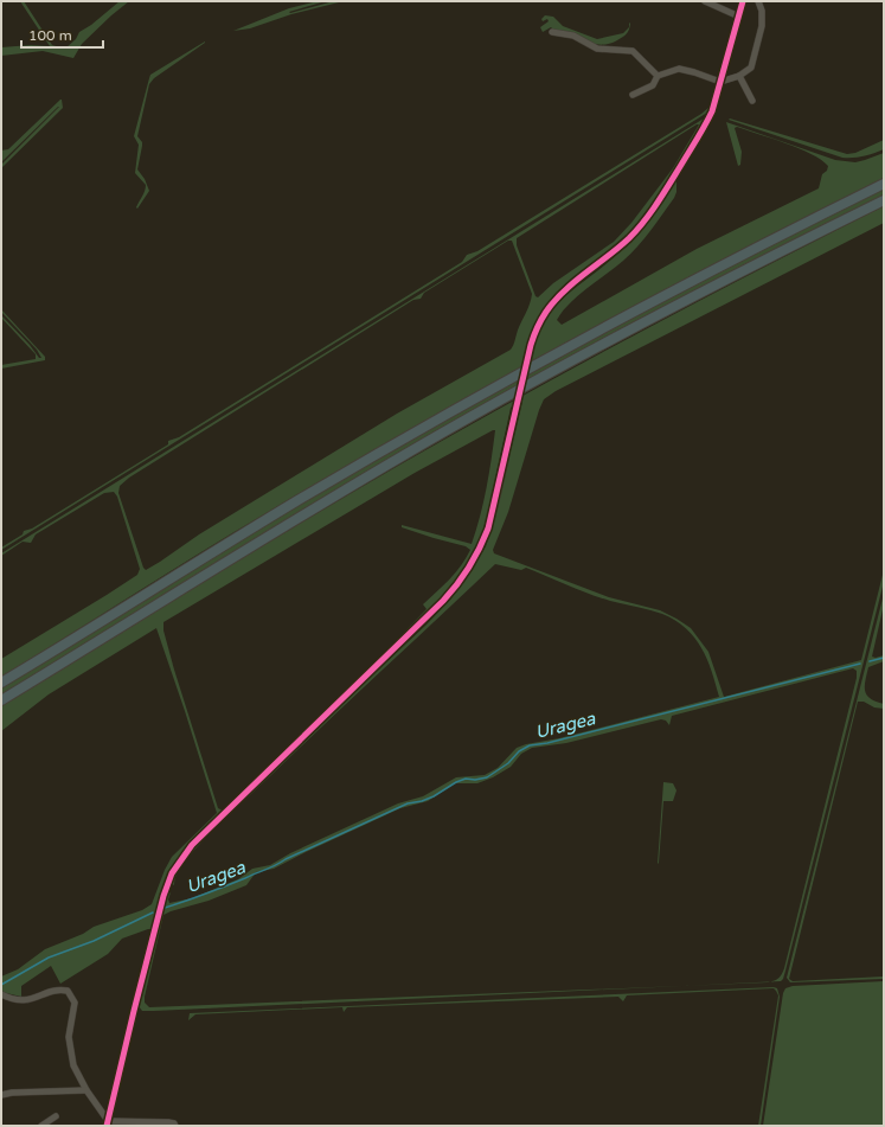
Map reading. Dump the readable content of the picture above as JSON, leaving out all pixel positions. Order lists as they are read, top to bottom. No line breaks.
{"water":["Uragea"],"scale_bar":"100 m"}
